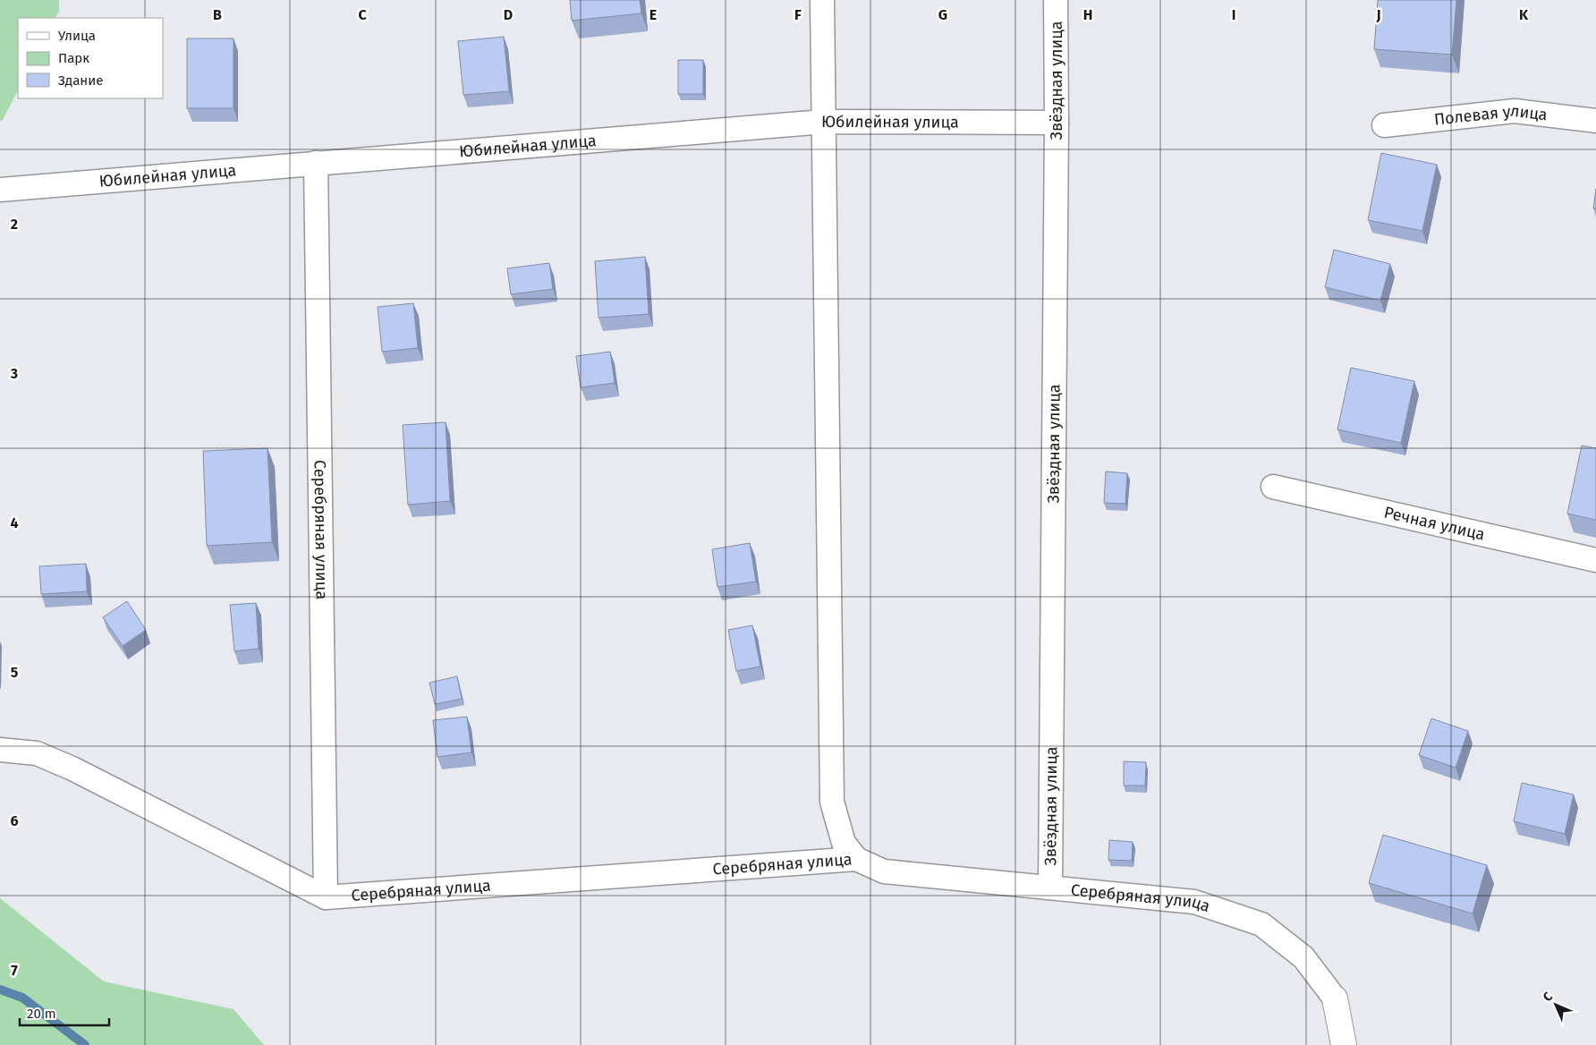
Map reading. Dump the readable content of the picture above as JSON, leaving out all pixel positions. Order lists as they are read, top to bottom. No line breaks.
{"streets":{"street":["Звёздная улица","Полевая улица","Юбилейная улица","Речная улица","Серебряная улица"]},"crossings":[["Звёздная улица","Юбилейная улица"],["Звёздная улица","Серебряная улица"],["Юбилейная улица","Серебряная улица"]],"legend":["Улица","Парк","Здание"],"scale_bar":"20 m","north":"top left","grid":{"columns":["B","C","D","E","F","G","H","I","J","K"],"rows":["2","3","4","5","6","7"]}}
